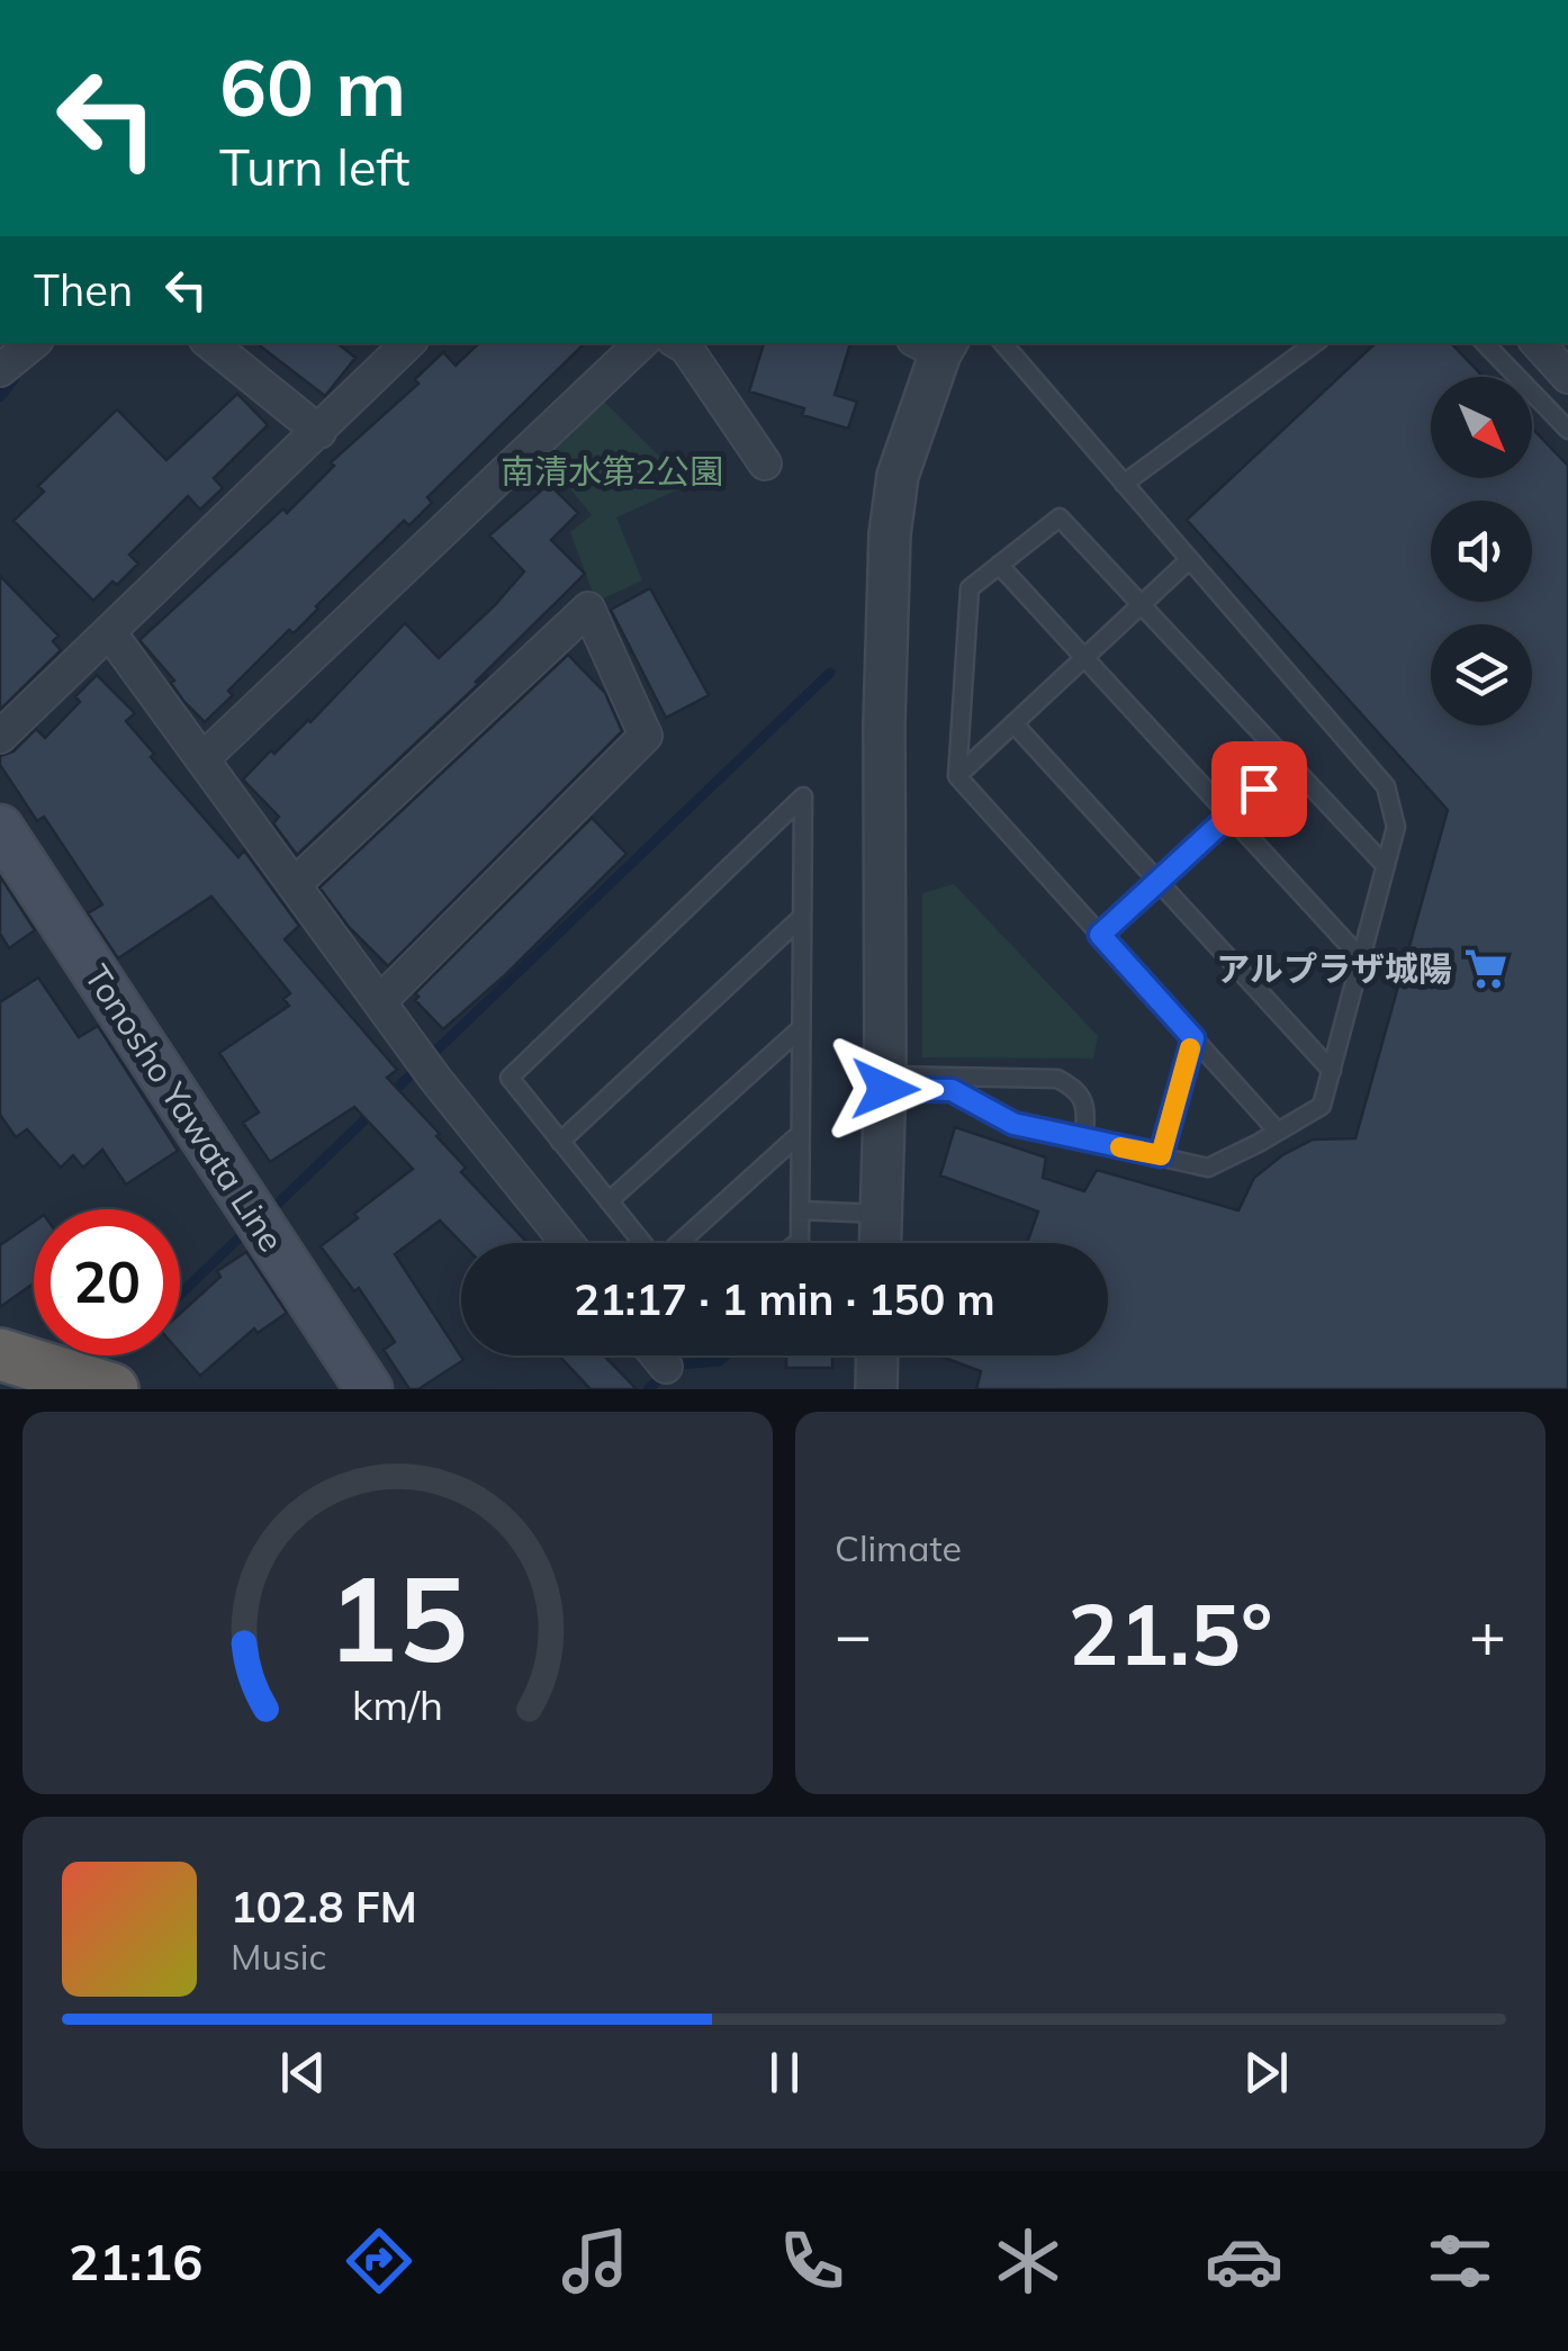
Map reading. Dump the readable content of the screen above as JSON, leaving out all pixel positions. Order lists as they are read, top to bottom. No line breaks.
{"streets":{"main road":["Tonosho Yawata Line"]},"parks":["南清水第2公園"],"places":{"supermarket":["アルプラザ城陽"]},"north":"bottom right","page":{"turn":["60 m","Turn left"],"then":"Then","limit":"20","trip":"21:17 · 1 min · 150 m","tile":"Climate","heat":["−","21.5°","+"],"song":["102.8 FM","Music"],"tabs":"21:16","gauge":["15","km/h"]}}
